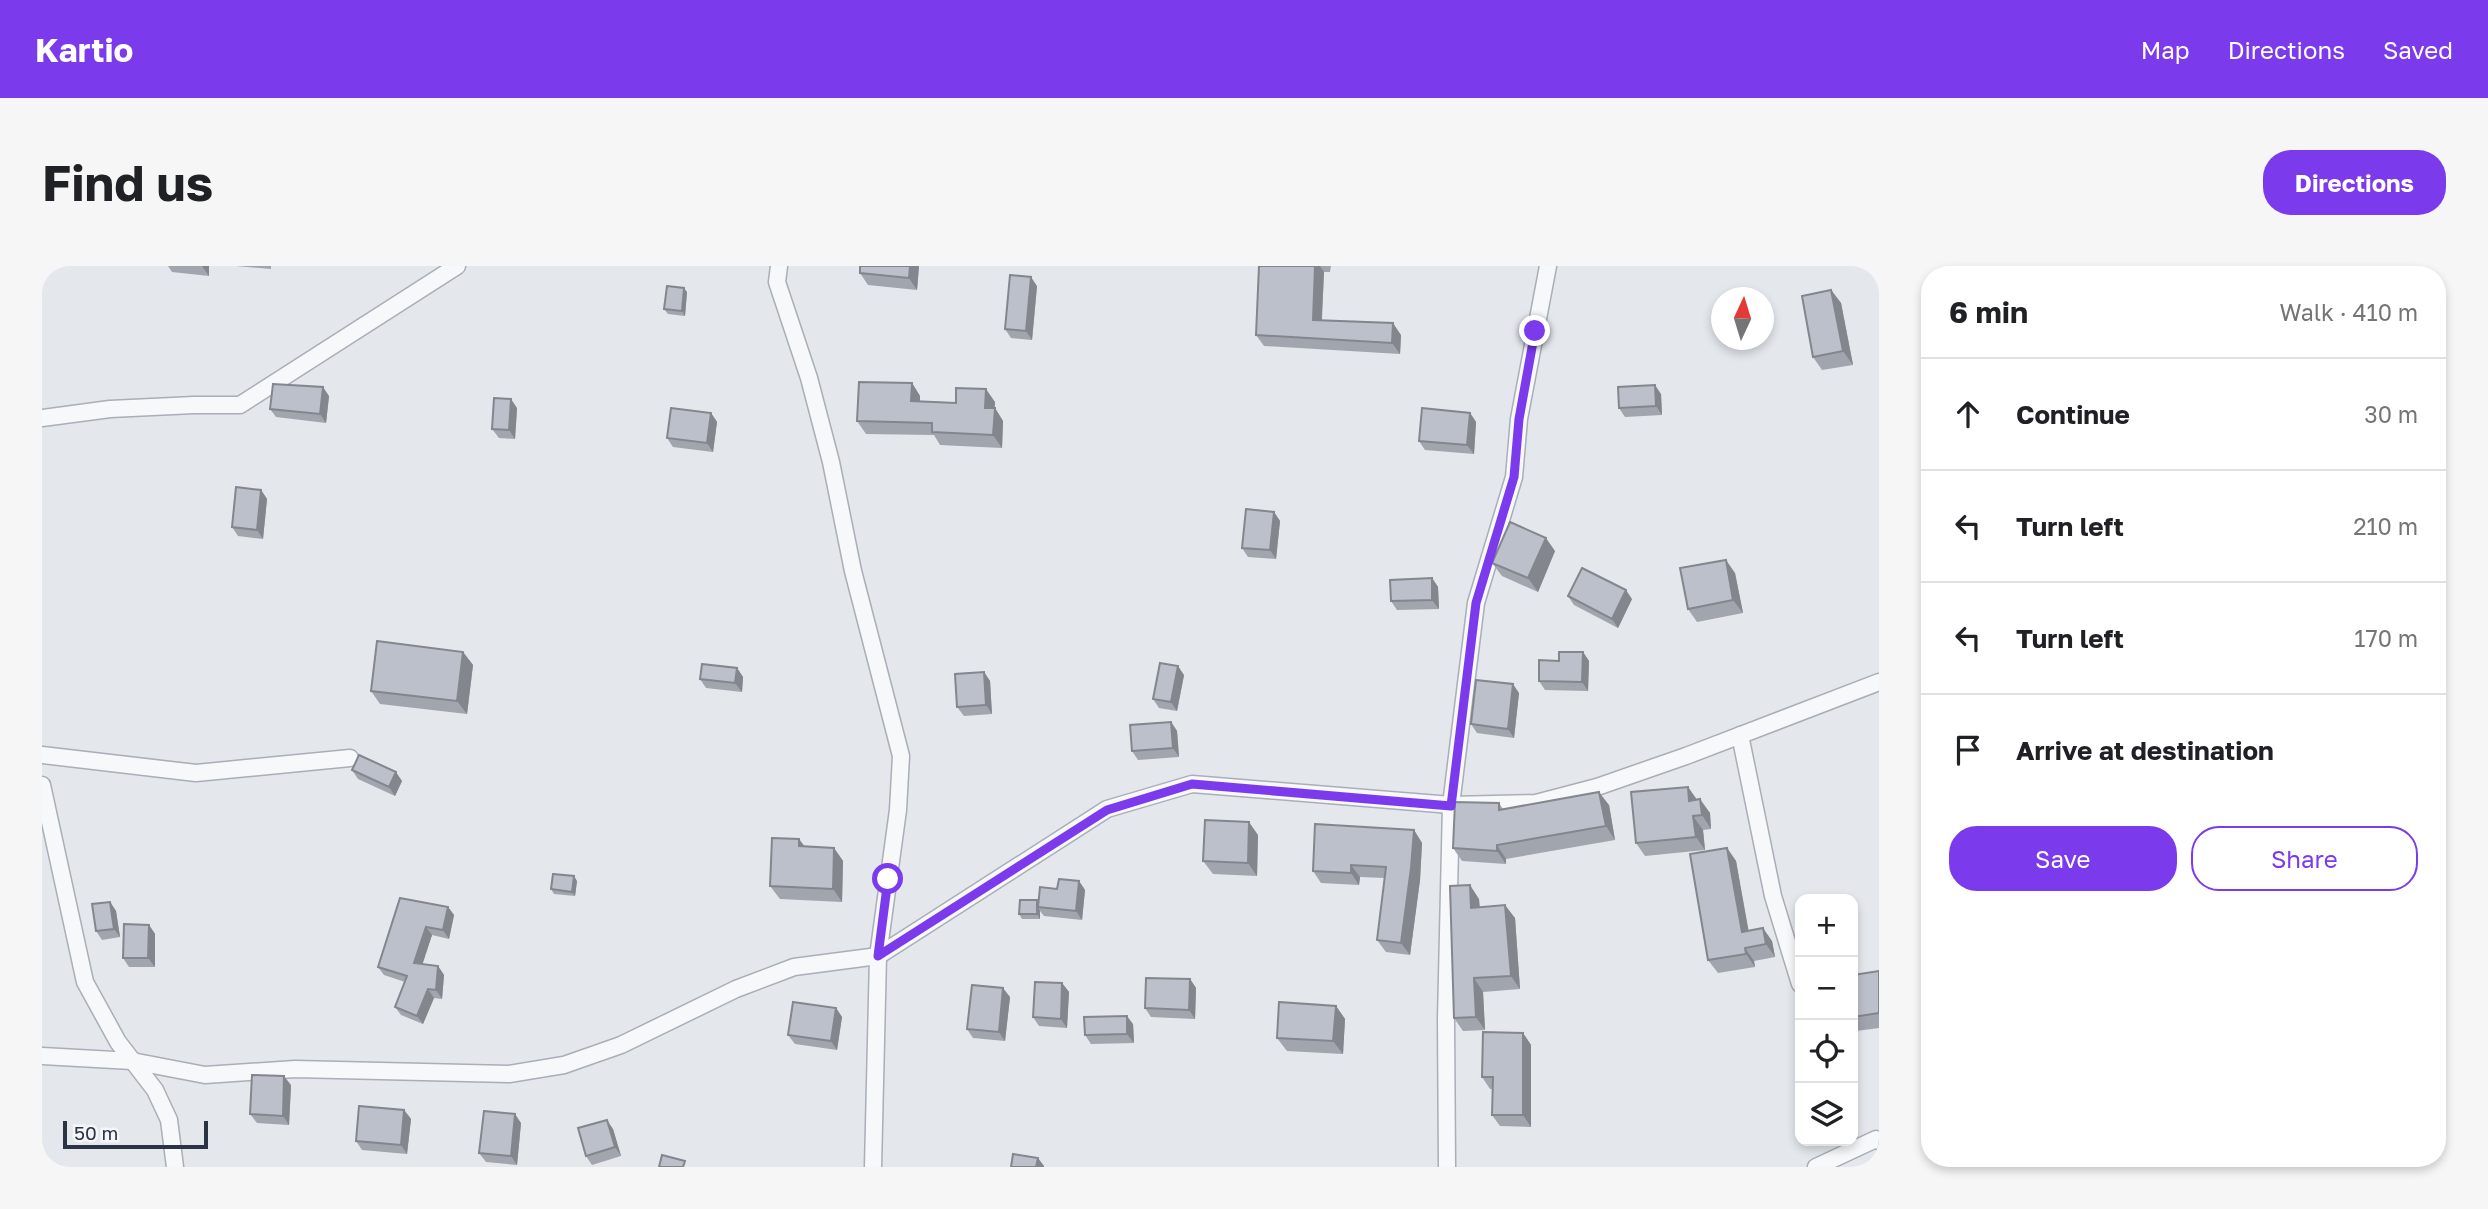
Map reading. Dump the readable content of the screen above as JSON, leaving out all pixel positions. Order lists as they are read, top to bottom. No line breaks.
{"scale_bar":"50 m","north":"top","page":{"header":"Kartio","nav":["Map","Directions","Saved"],"buttons":["Directions",["Save","Share"]],"title":"Find us","heading":["6 min","Walk · 410 m"],"list":[["Continue","30 m"],["Turn left","210 m"],["Turn left","170 m"],"Arrive at destination"],"map_buttons":["+","−"],"scale":"50 m"}}
